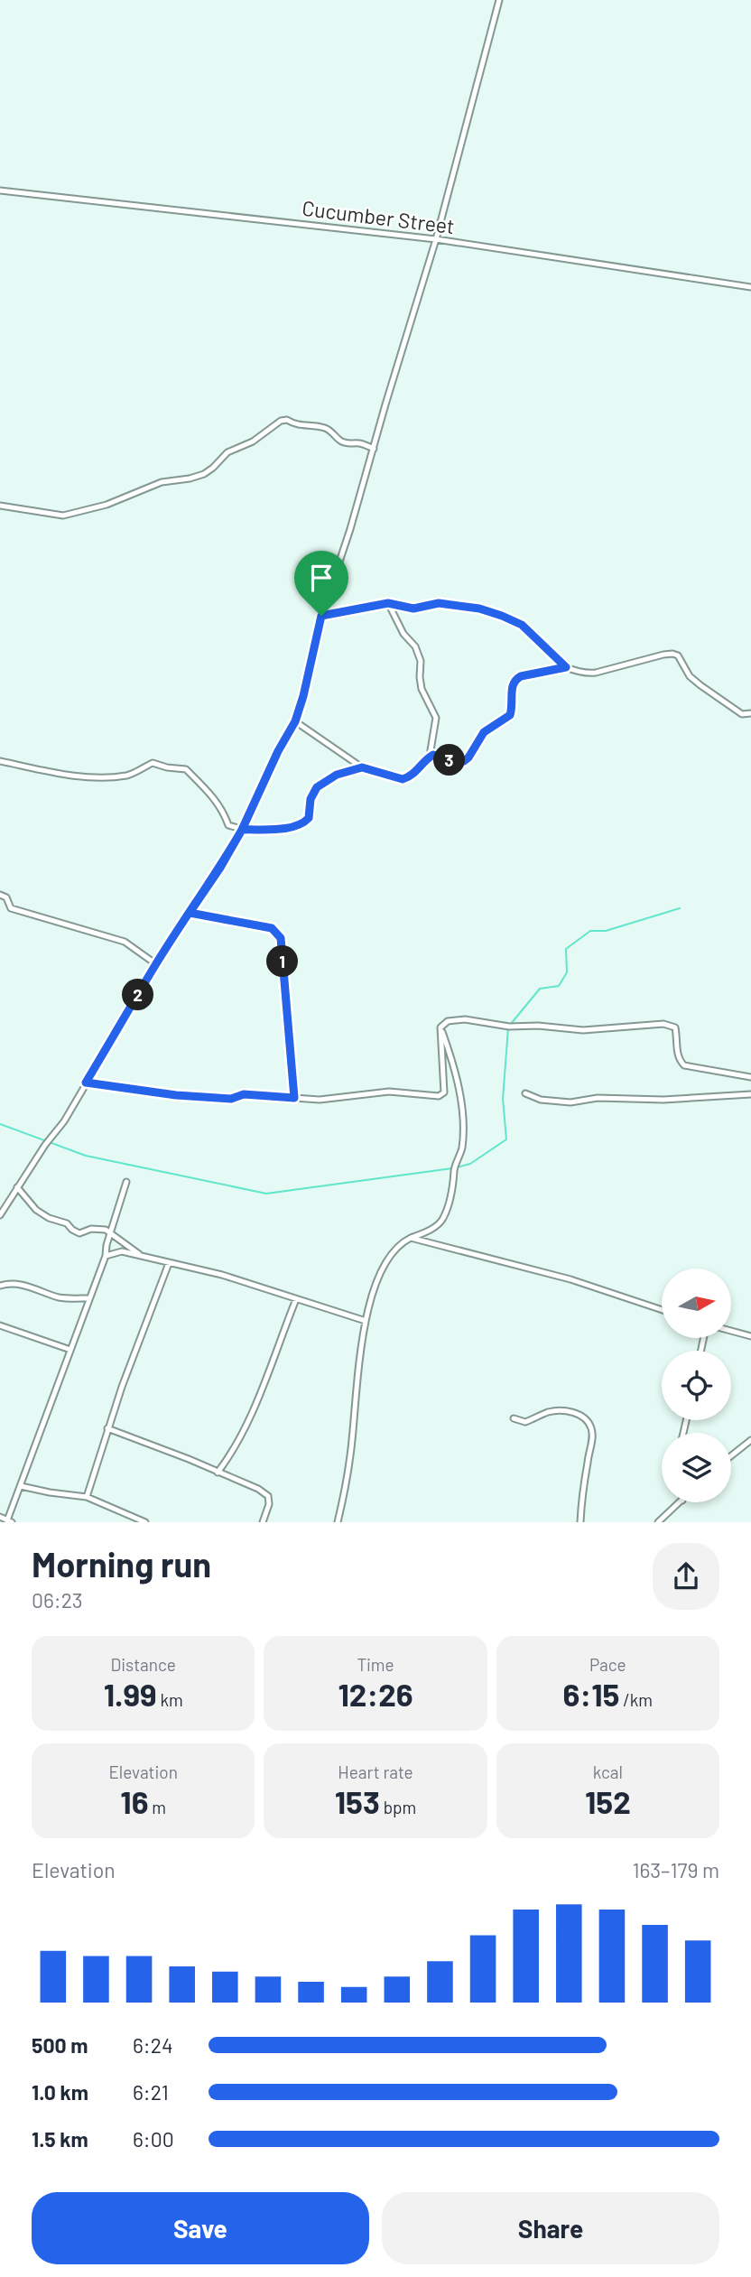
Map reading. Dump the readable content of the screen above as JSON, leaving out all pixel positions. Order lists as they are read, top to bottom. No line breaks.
{"streets":{"street":["Cucumber Street"]},"north":"right","page":{"pins":["3","1","2"],"heading":["Morning run","06:23"],"stats":[["Distance","1.99 km"],["Time","12:26"],["Pace","6:15 /km"],["Elevation","16 m"],["Heart rate","153 bpm"],["kcal","152"]],"chart":["Elevation","163–179 m"],"list":[{"name":"500 m","note":"6:24"},{"name":"1.0 km","note":"6:21"},{"name":"1.5 km","note":"6:00"}],"buttons":["Save","Share"]}}
